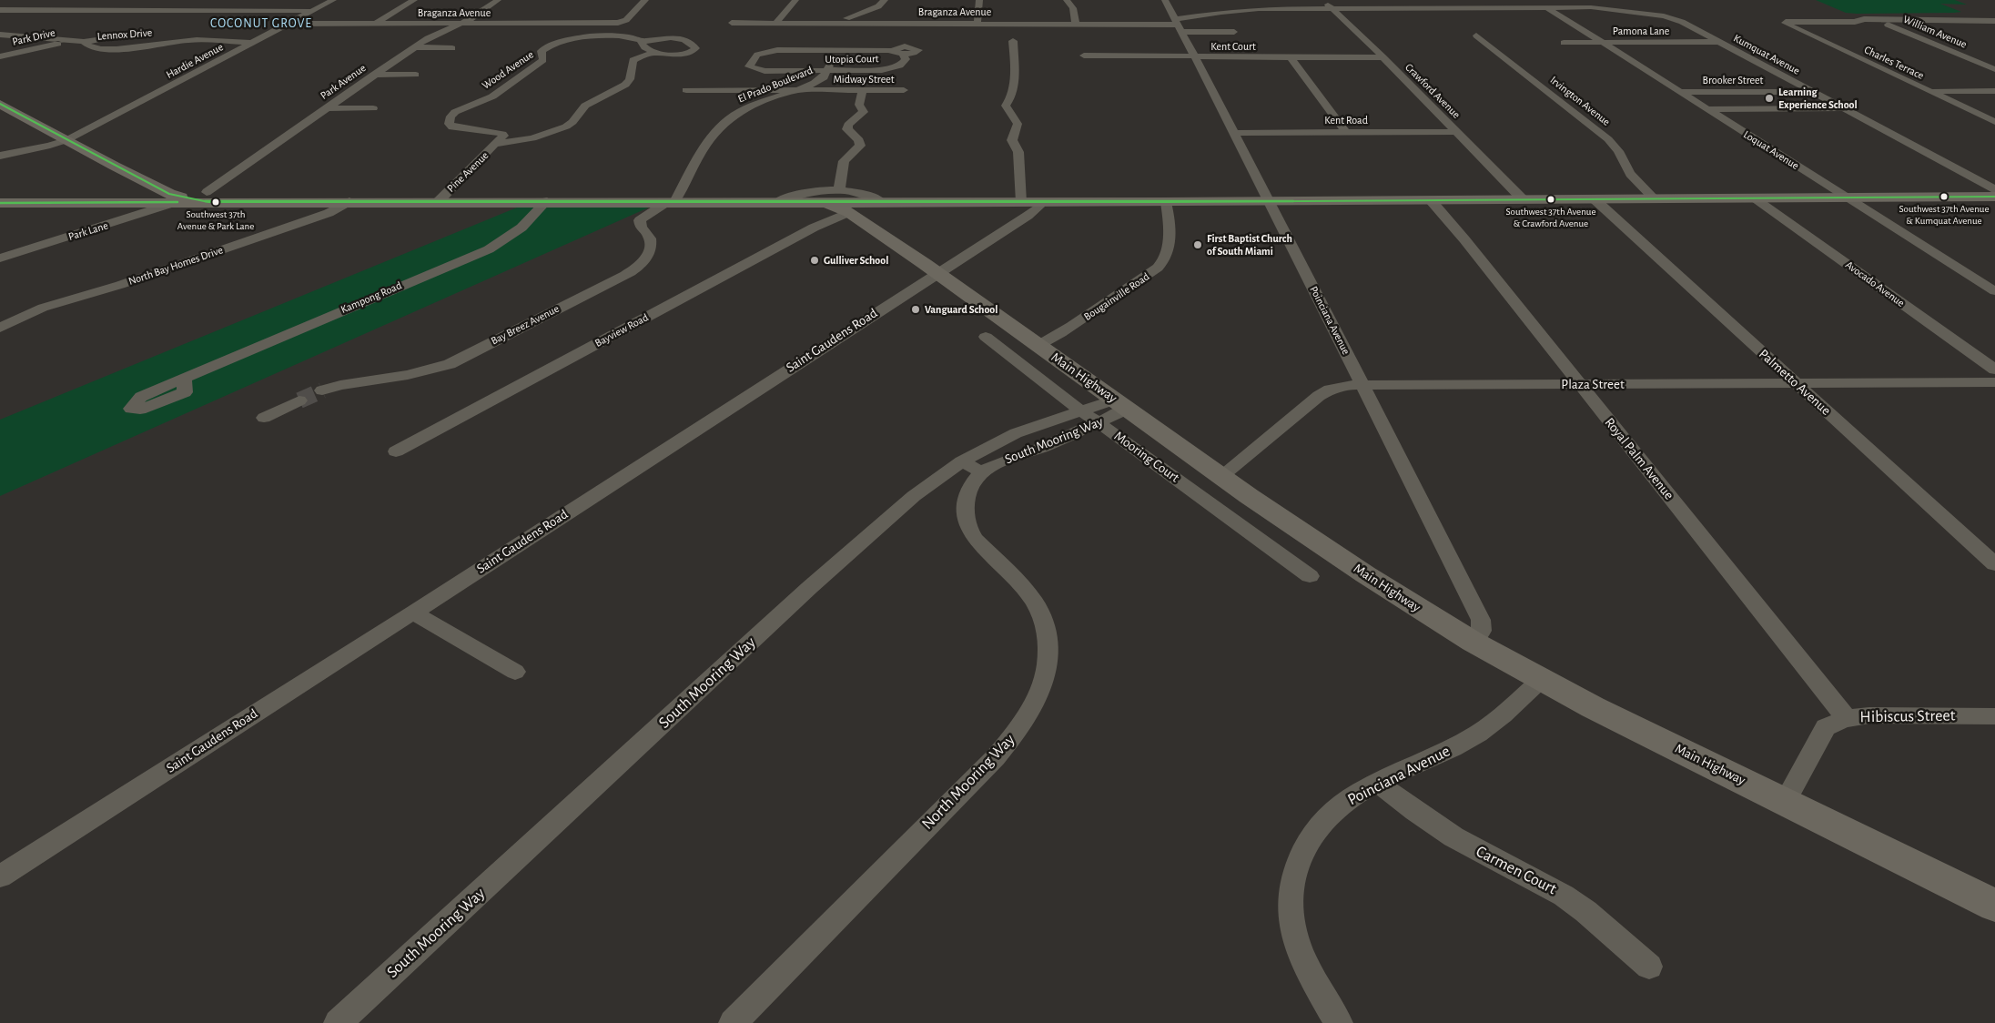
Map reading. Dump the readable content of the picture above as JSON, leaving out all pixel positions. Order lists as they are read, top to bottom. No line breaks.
{"streets":{"main road":["Main Highway"],"street":["Braganza Avenue","Pamona Lane","William Avenue","Lennox Drive","Park Drive","Kent Court","Kumquat Avenue","Utopia Court","Hardie Avenue","Charles Terrace","Wood Avenue","Midway Street","Brooker Street","Park Avenue","El Prado Boulevard","Crawford Avenue","Irvington Avenue","Kent Road","Loquat Avenue","Pine Avenue","Park Lane","North Bay Homes Drive","Avocado Avenue","Bougainville Road","Kampong Road","Poinciana Avenue","Bay Breez Avenue","Bayview Road","Saint Gaudens Road","Palmetto Avenue","Plaza Street","South Mooring Way","Mooring Court","Royal Palm Avenue","Hibiscus Street","North Mooring Way","Carmen Court"]},"crossings":[["Braganza Avenue","Kumquat Avenue"],["Braganza Avenue","Hardie Avenue"],["Braganza Avenue","Park Avenue"],["Braganza Avenue","El Prado Boulevard"],["Braganza Avenue","Poinciana Avenue"],["Pamona Lane","Kumquat Avenue"],["Pamona Lane","Loquat Avenue"],["William Avenue","Charles Terrace"],["Lennox Drive","Park Drive"],["Lennox Drive","Hardie Avenue"],["Kent Court","Crawford Avenue"],["Kent Court","Poinciana Avenue"],["Kumquat Avenue","Brooker Street"],["Kumquat Avenue","Crawford Avenue"],["Kumquat Avenue","Loquat Avenue"],["Kumquat Avenue","Poinciana Avenue"],["Utopia Court","El Prado Boulevard"],["Wood Avenue","Pine Avenue"],["Midway Street","El Prado Boulevard"],["Brooker Street","Loquat Avenue"],["El Prado Boulevard","Bay Breez Avenue"],["Crawford Avenue","Kent Road"],["Kent Road","Poinciana Avenue"],["Bougainville Road","Main Highway"],["Poinciana Avenue","Main Highway"],["Poinciana Avenue","Plaza Street"],["Poinciana Avenue","Carmen Court"],["Bayview Road","Main Highway"],["Saint Gaudens Road","Main Highway"],["Main Highway","Plaza Street"],["Main Highway","South Mooring Way"],["Main Highway","Hibiscus Street"],["Palmetto Avenue","Plaza Street"],["Plaza Street","Royal Palm Avenue"],["South Mooring Way","Mooring Court"],["South Mooring Way","North Mooring Way"],["Royal Palm Avenue","Hibiscus Street"]],"districts":["COCONUT GROVE"],"places":["Learning Experience School","Southwest 37th Avenue & Kumquat Avenue","Southwest 37th Avenue & Crawford Avenue","Southwest 37th Avenue & Park Lane","First Baptist Church of South Miami","Gulliver School","Vanguard School"]}
